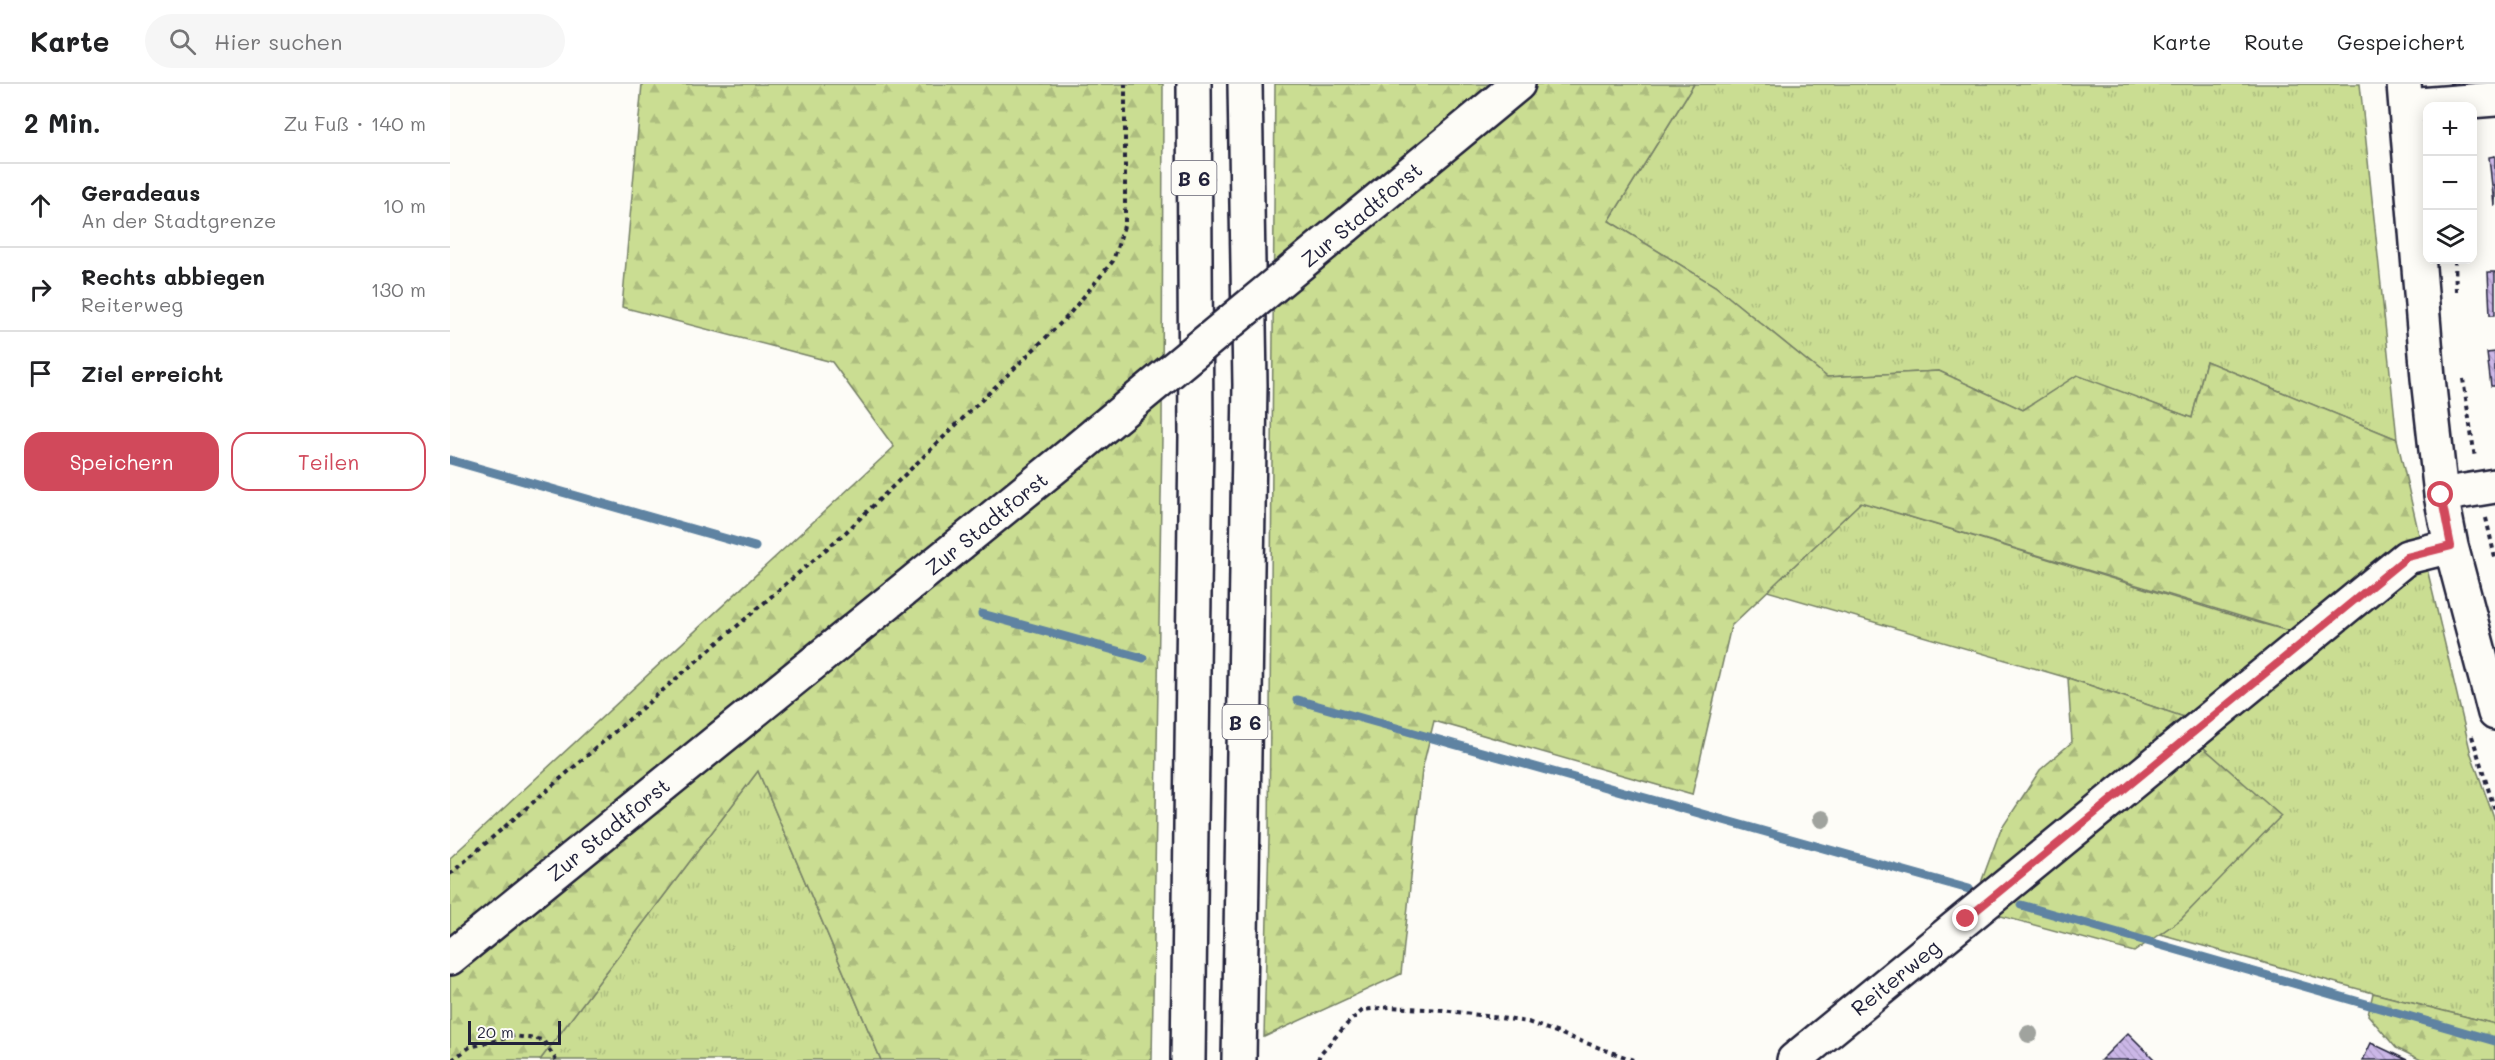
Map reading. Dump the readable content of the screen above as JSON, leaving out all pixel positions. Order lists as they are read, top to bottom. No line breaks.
{"streets":{"main road":["B 6","Zur Stadtforst","Reiterweg"]},"scale_bar":"20 m","page":{"header":"Karte","search":"Hier suchen","nav":["Karte","Route","Gespeichert"],"heading":["2 Min.","Zu Fuß · 140 m"],"map_buttons":["+","−"],"list":[["Geradeaus","An der Stadtgrenze","10 m"],["Rechts abbiegen","Reiterweg","130 m"],"Ziel erreicht"],"buttons":["Speichern","Teilen"],"scale":"20 m"}}
